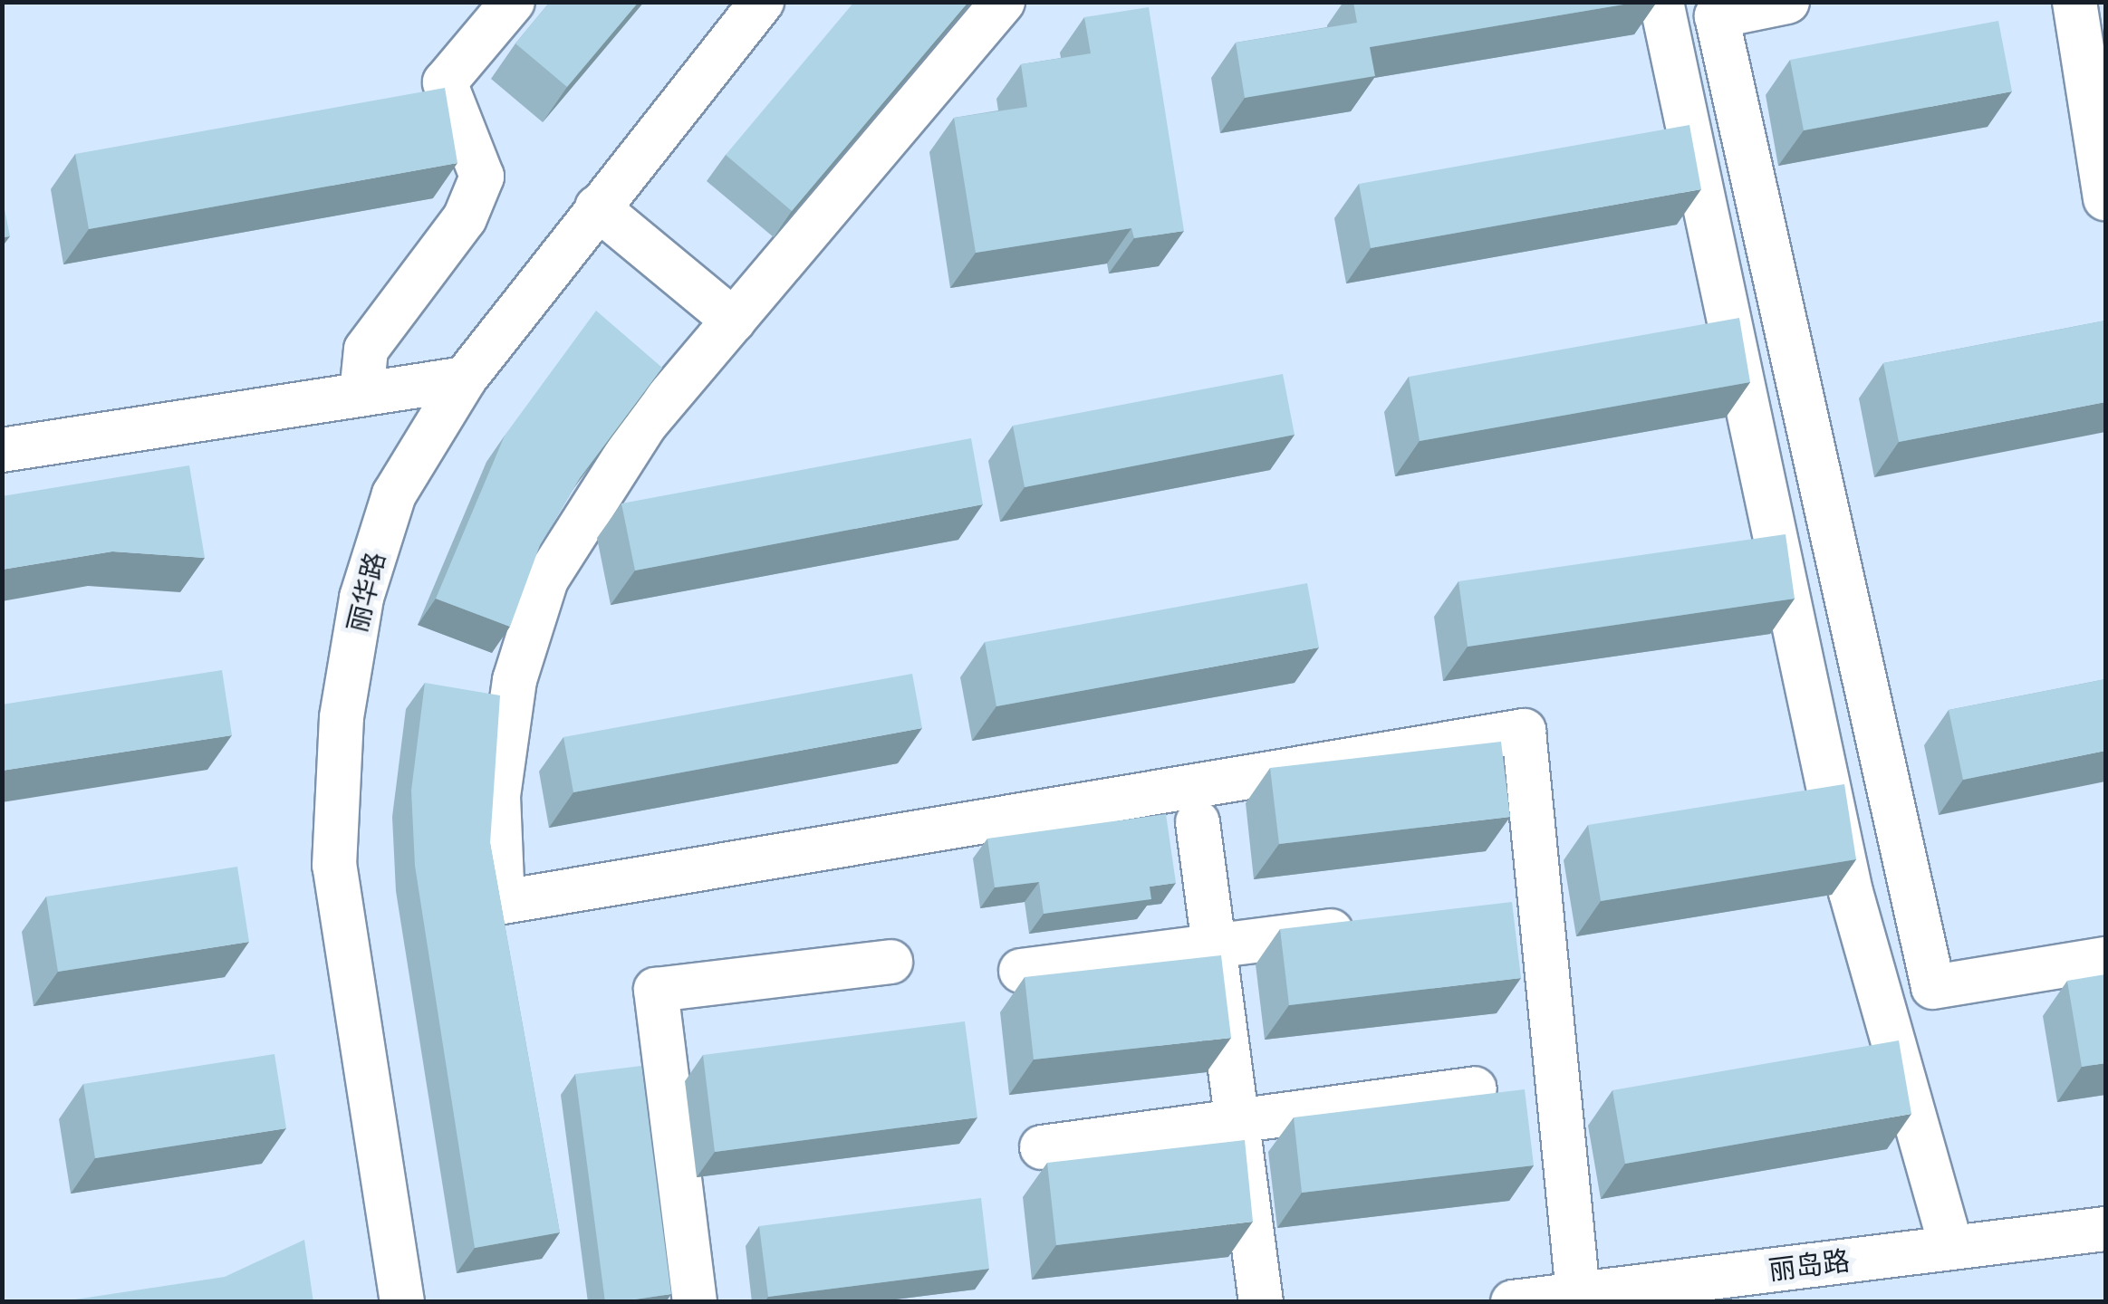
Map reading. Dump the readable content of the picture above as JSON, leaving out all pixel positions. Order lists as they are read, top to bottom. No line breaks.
{"streets":{"street":["丽华路","丽岛路"]}}
